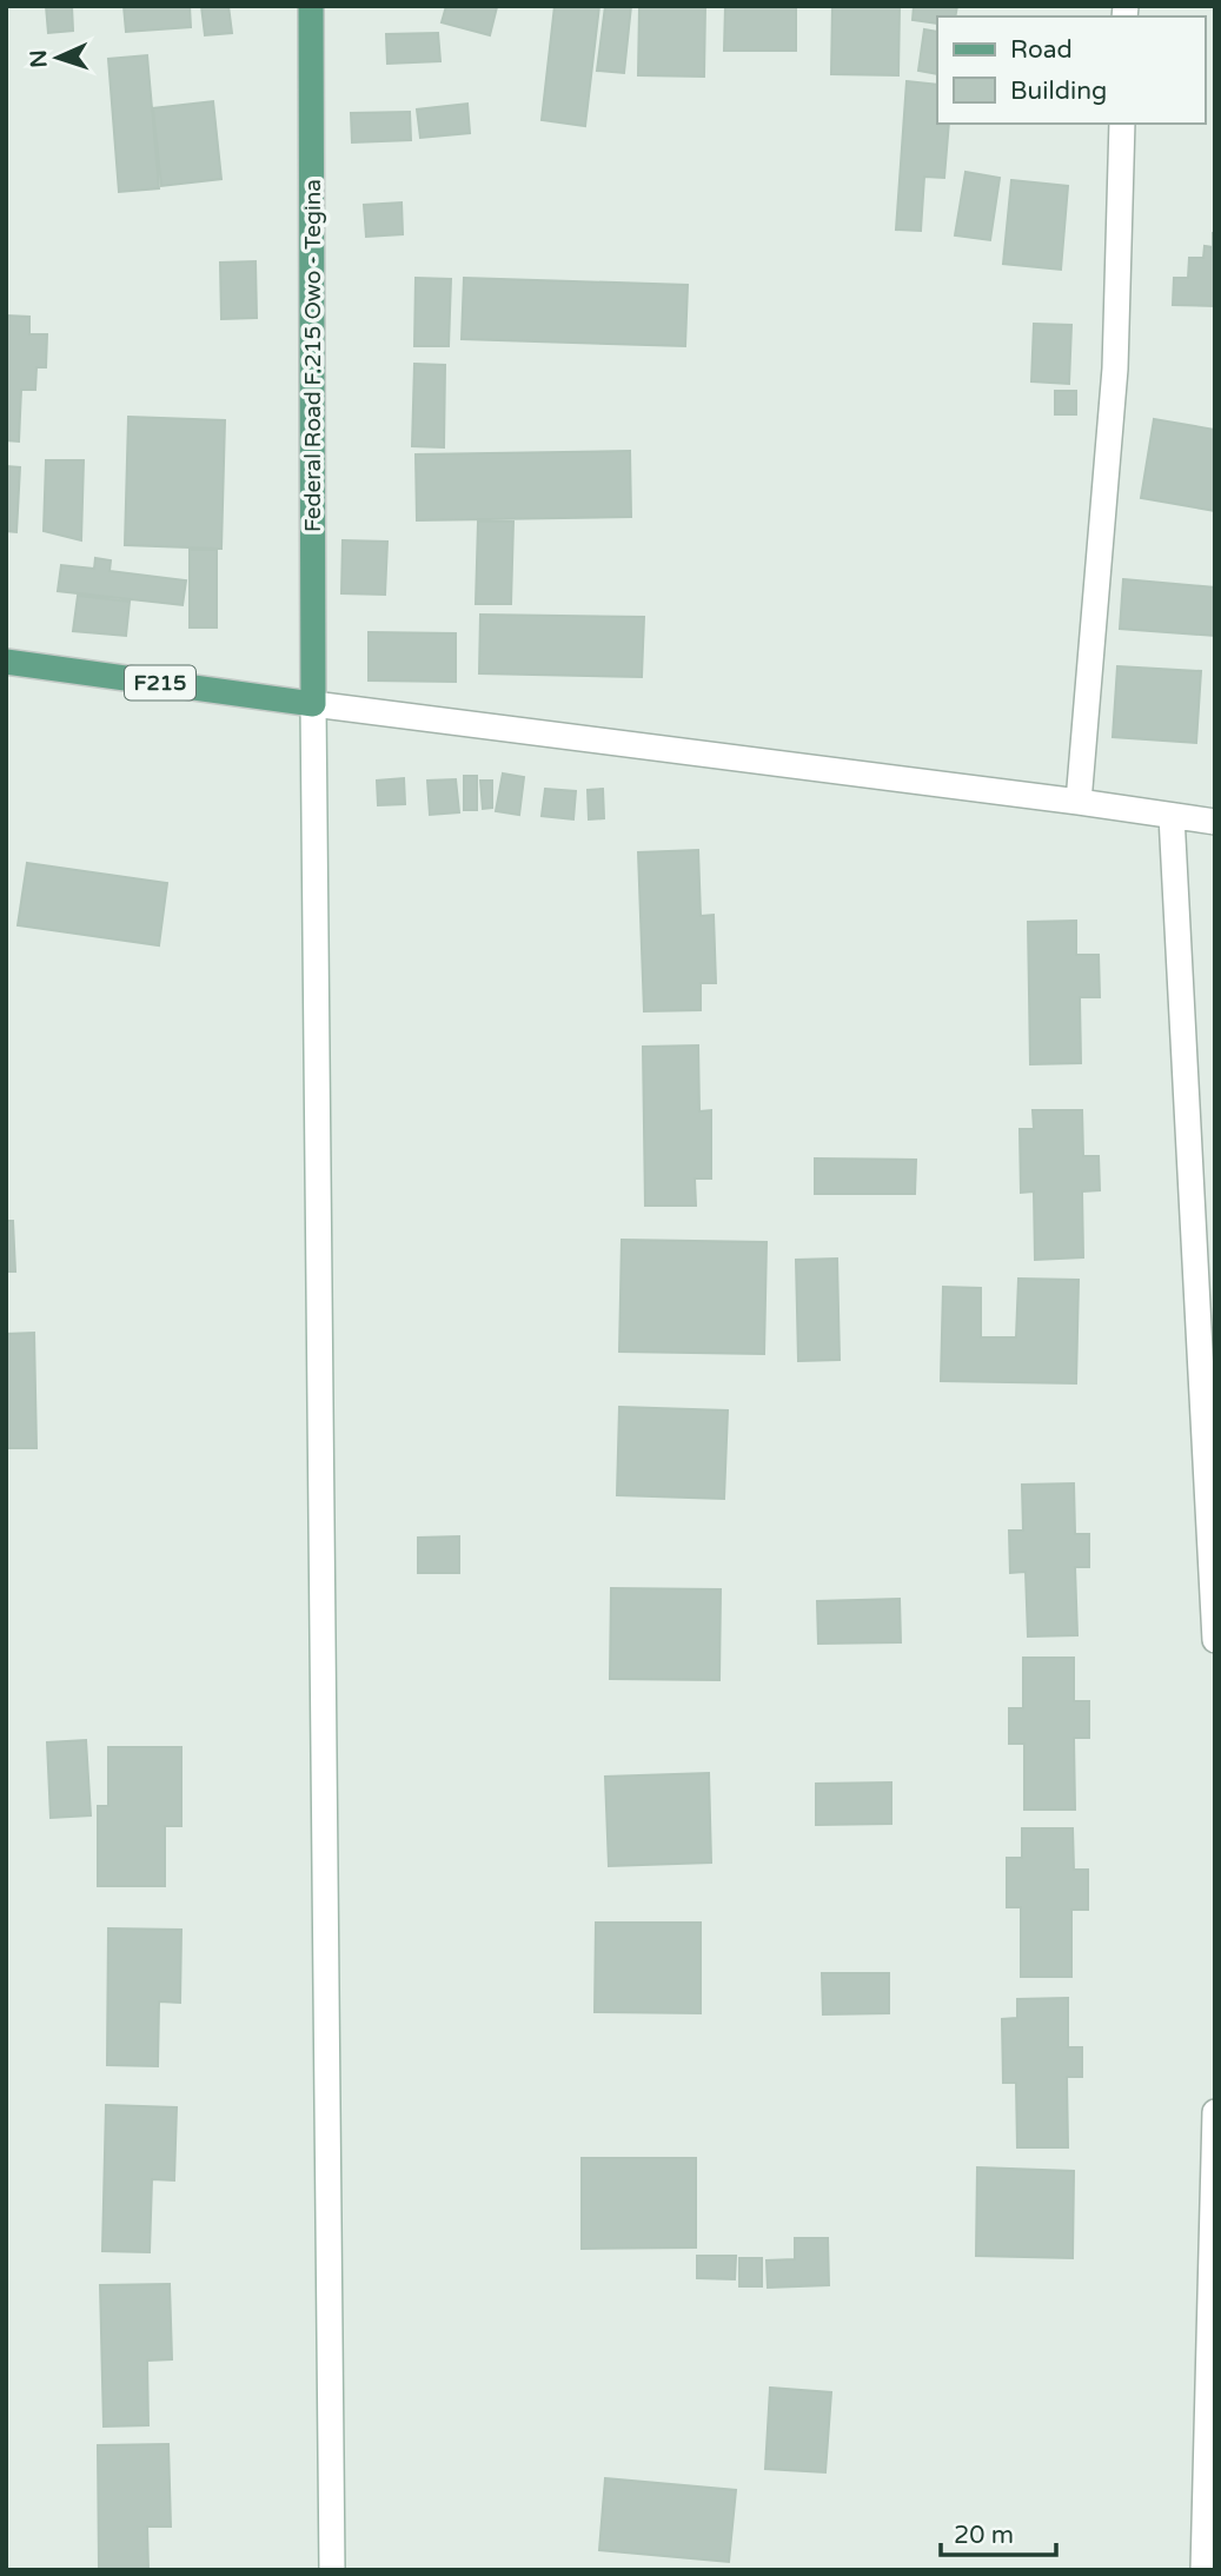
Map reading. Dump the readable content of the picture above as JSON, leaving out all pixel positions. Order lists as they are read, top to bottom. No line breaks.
{"streets":{"main road":["Federal Road F.215 Owo - Tegina","F215"]},"crossings":[["Federal Road F.215 Owo - Tegina","F215"]],"legend":["Road","Building"],"scale_bar":"20 m","north":"left"}
